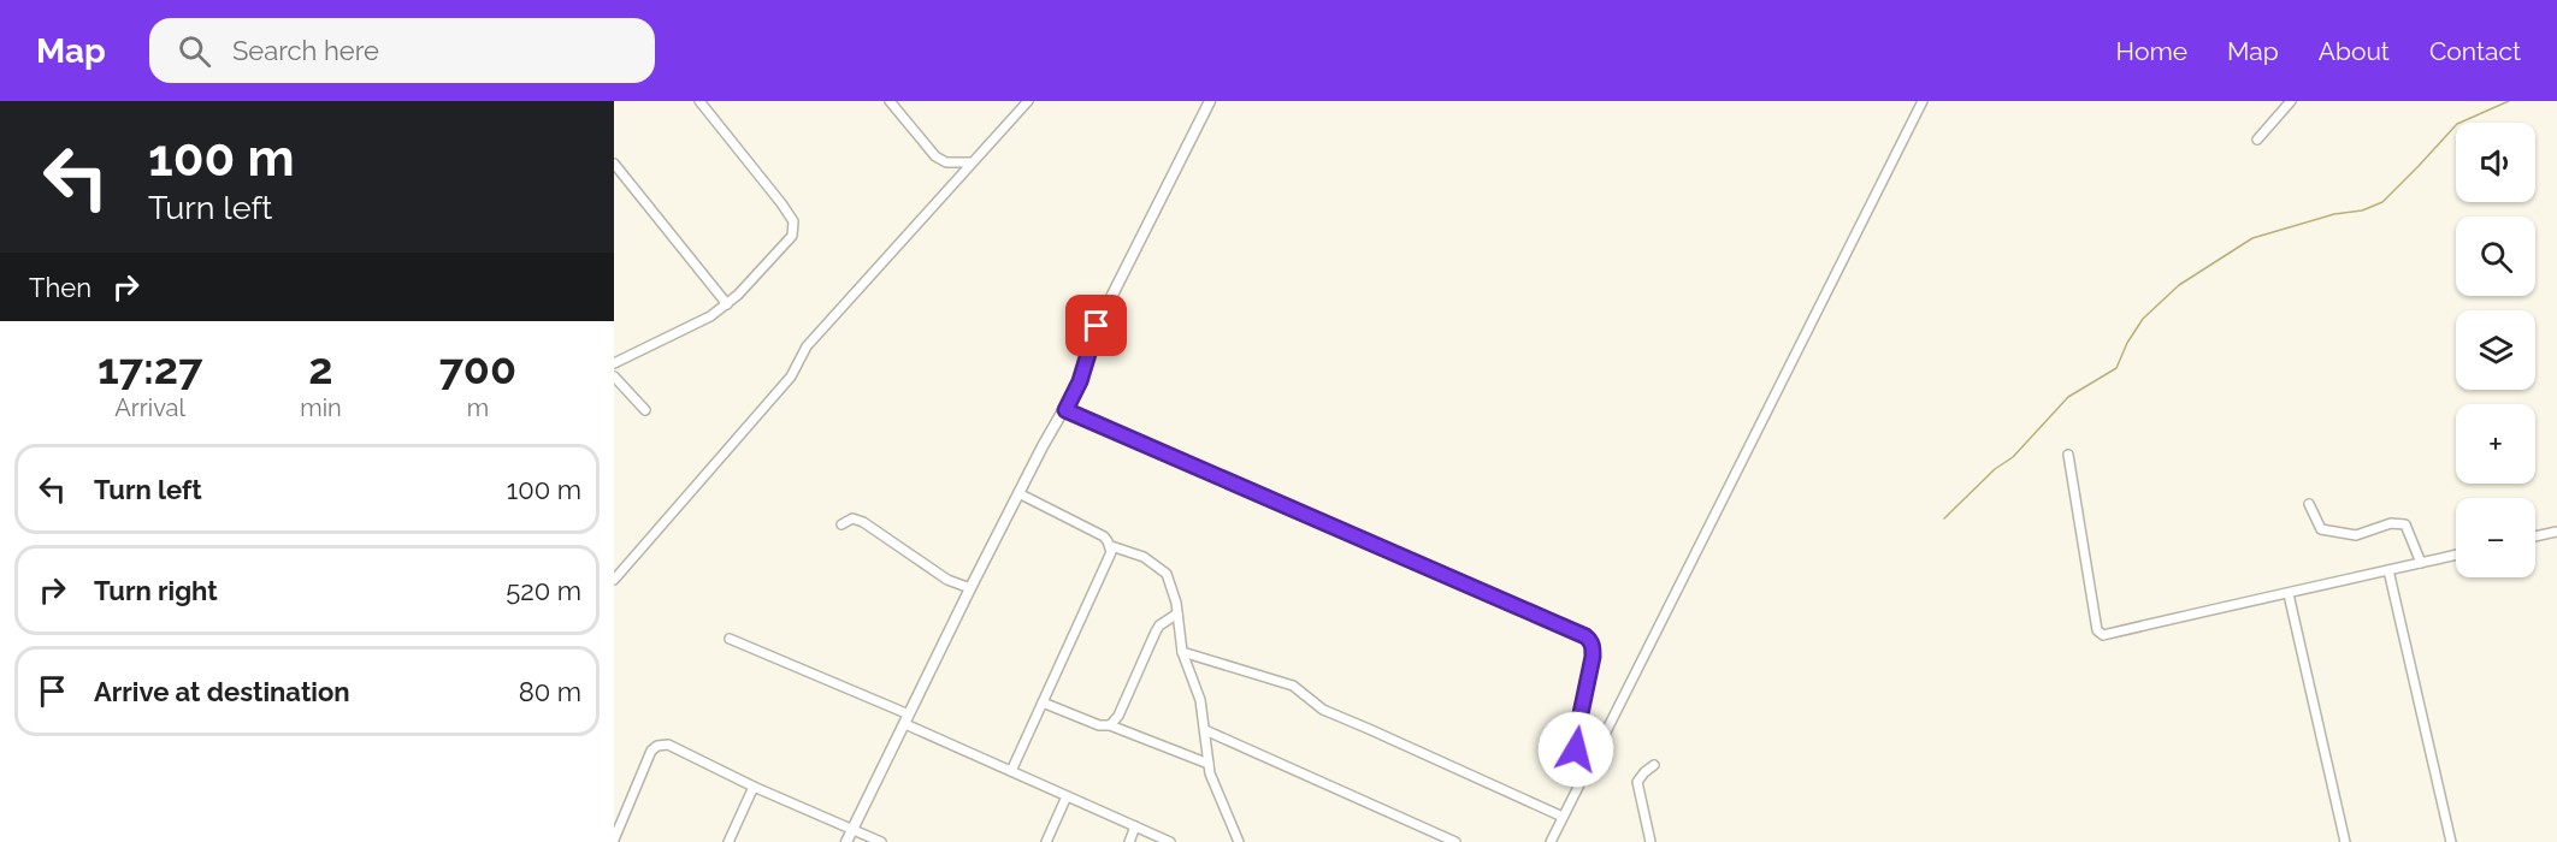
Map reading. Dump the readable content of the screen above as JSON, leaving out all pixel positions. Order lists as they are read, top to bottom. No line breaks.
{"page":{"header":"Map","search":"Search here","nav":["Home","Map","About","Contact"],"turn":["100 m","Turn left"],"map_buttons":["+","−"],"then":"Then","eta":["17:27","Arrival","2","min","700","m"],"list":[{"name":"Turn left","value":"100 m"},{"name":"Turn right","value":"520 m"},{"name":"Arrive at destination","value":"80 m"}]}}
